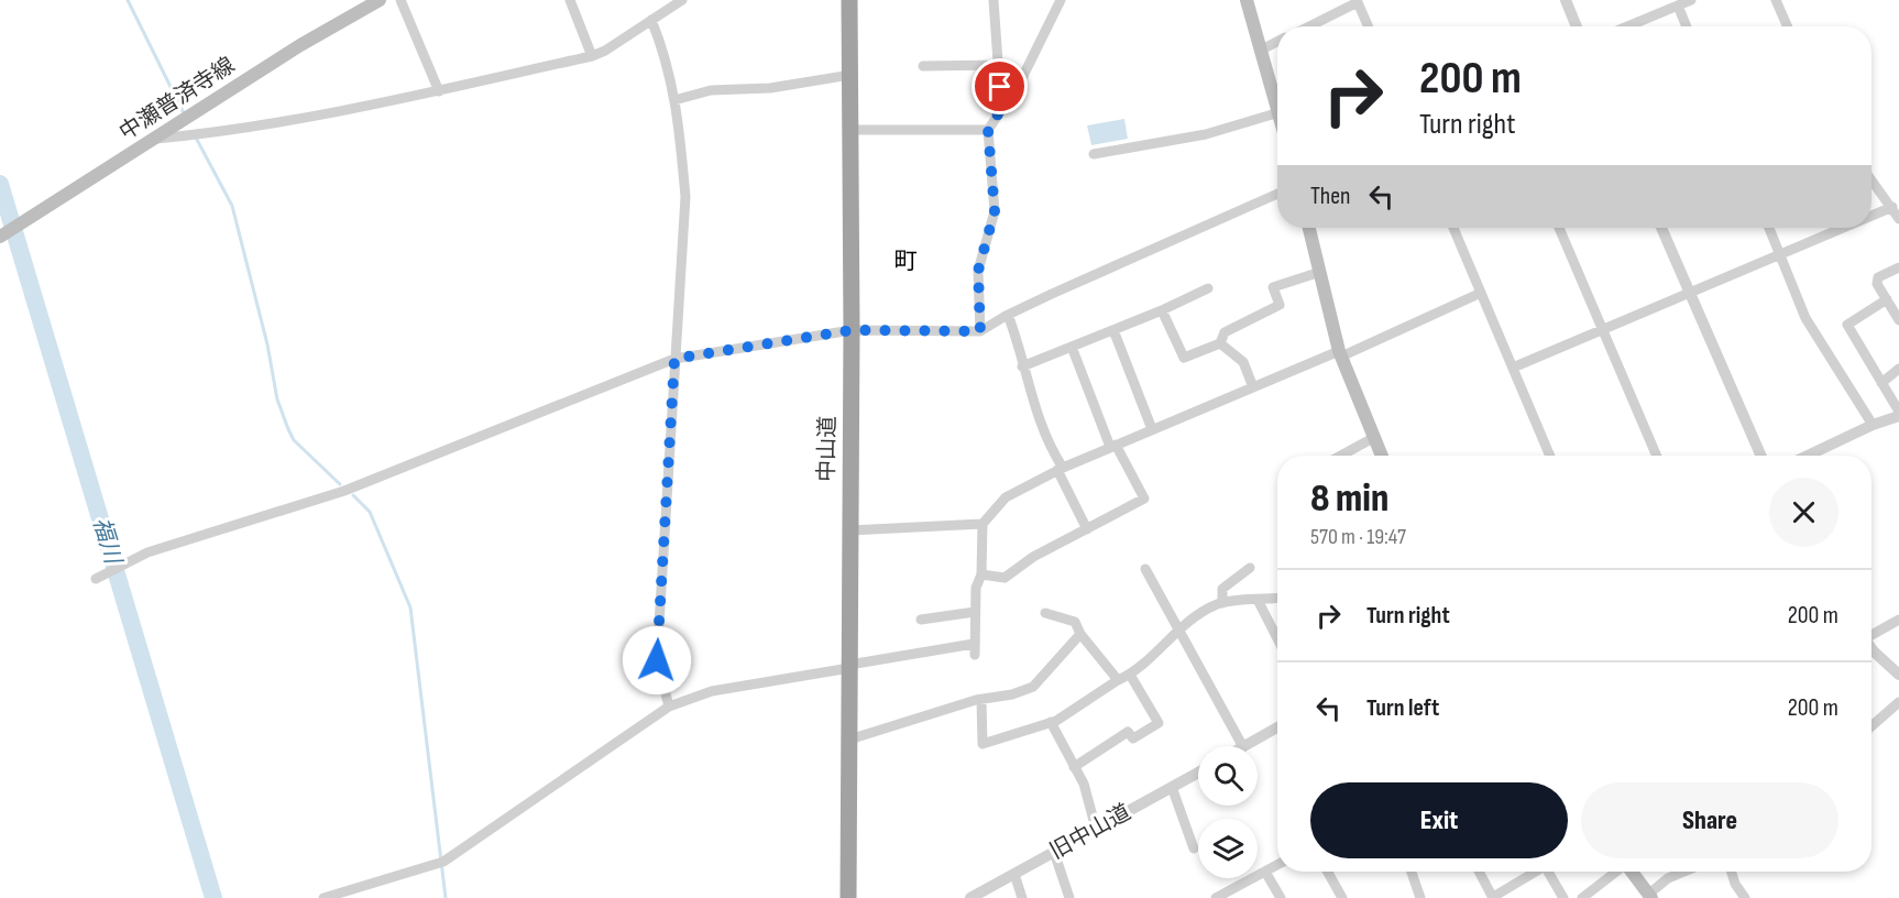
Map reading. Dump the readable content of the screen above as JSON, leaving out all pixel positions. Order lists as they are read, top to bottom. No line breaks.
{"streets":{"highway":["中山道"],"main road":["中瀬普済寺線"],"street":["旧中山道"]},"districts":["町"],"water":["福川"],"page":{"turn":["200 m","Turn right"],"then":"Then","heading":["8 min","570 m · 19:47"],"list":[{"name":"Turn right","value":"200 m"},{"name":"Turn left","value":"200 m"}],"buttons":["Exit","Share"]}}
